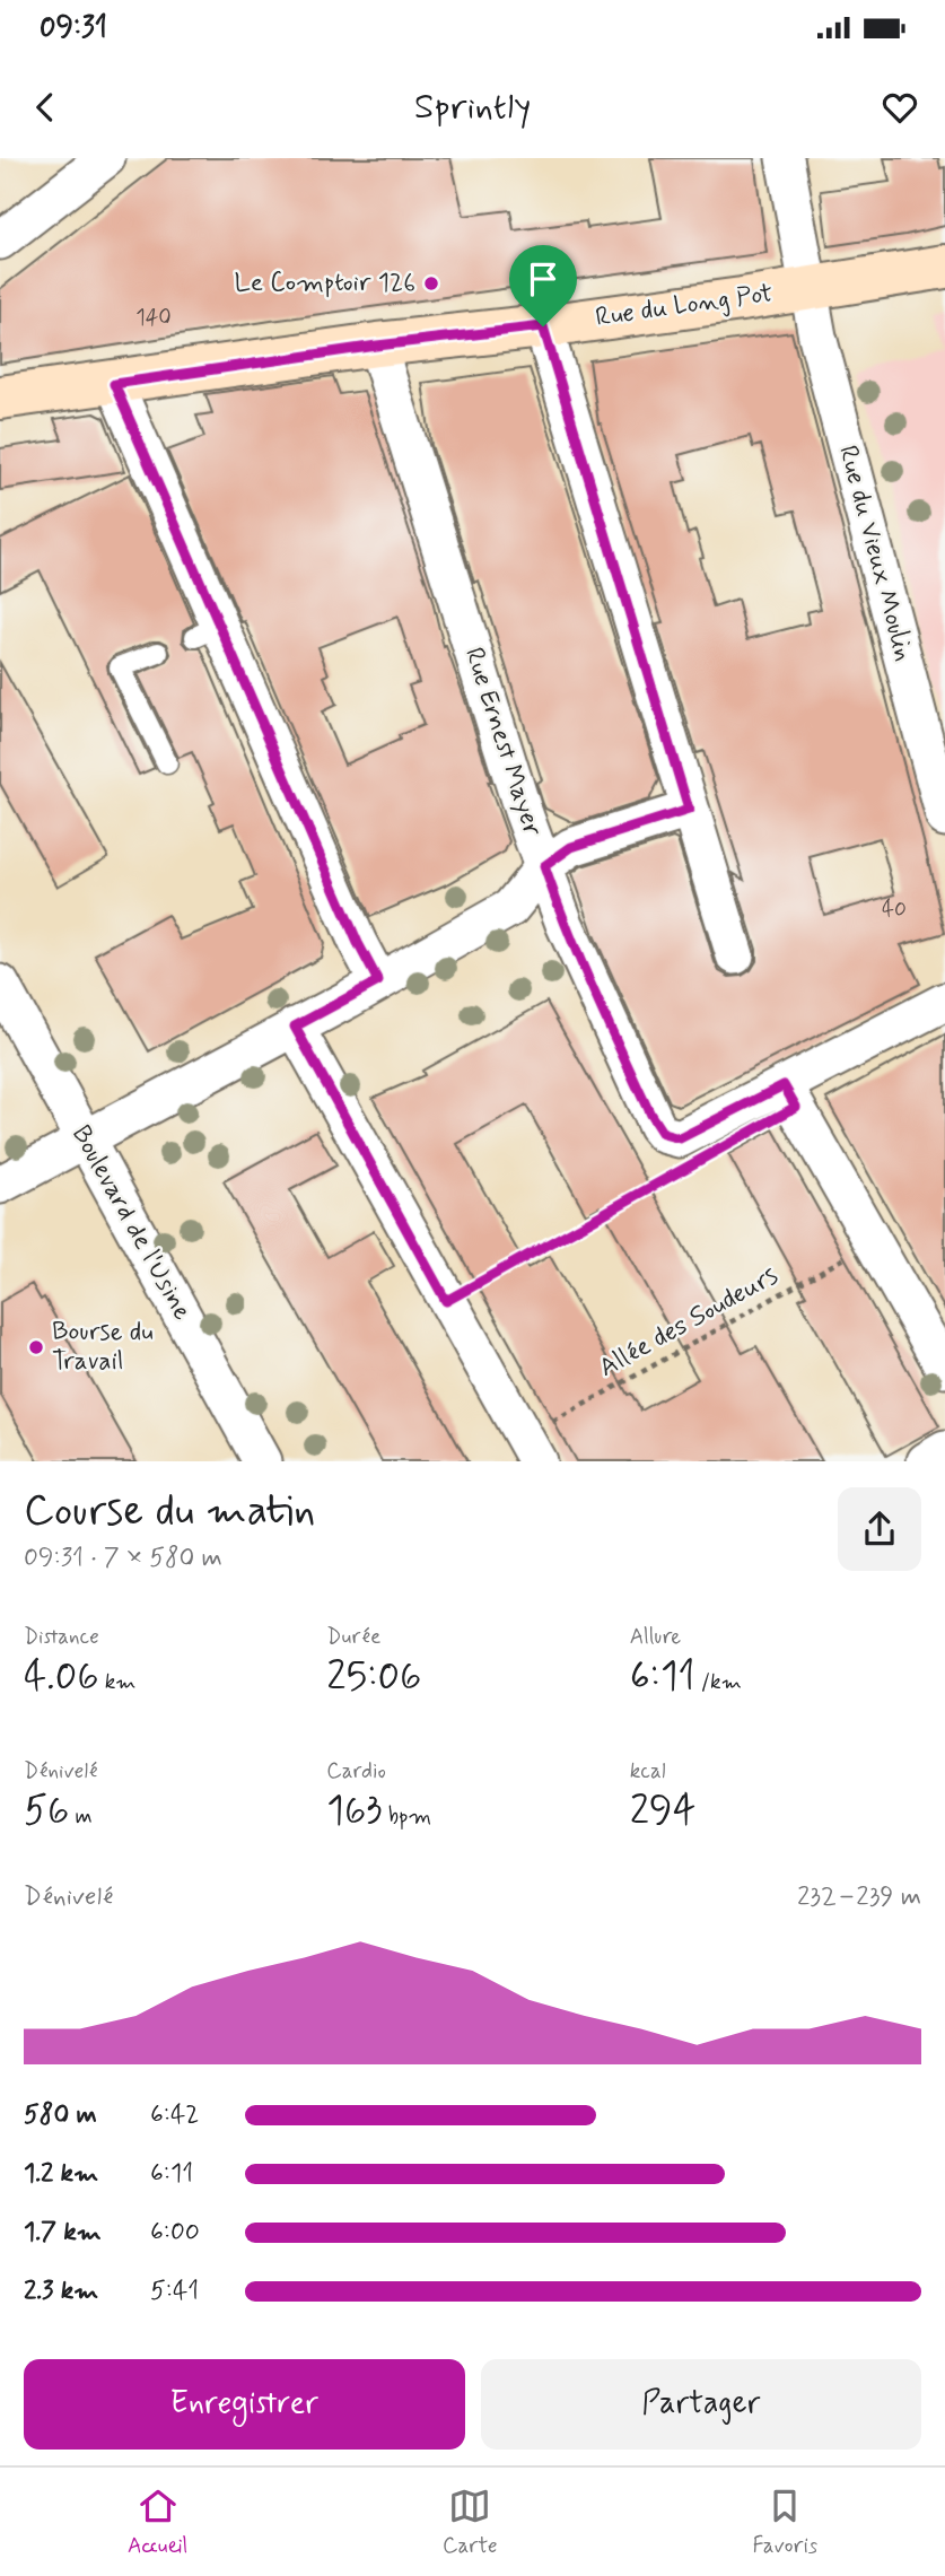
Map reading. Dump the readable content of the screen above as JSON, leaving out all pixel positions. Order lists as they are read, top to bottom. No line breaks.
{"streets":{"street":["Rue du Long Pot","Rue du Vieux Moulin","Rue Ernest Mayer","Boulevard de l'Usine"],"path":["Allée des Soudeurs"]},"crossings":[["Rue du Long Pot","Rue du Vieux Moulin"],["Rue du Long Pot","Rue Ernest Mayer"]],"places":["Le Comptoir 126","Bourse du Travail"],"house_numbers":["140","40"],"page":{"status":"09:31","header":"Sprintly","heading":["Course du matin","09:31 · 7 × 580 m"],"stats":[["Distance","4.06 km"],["Durée","25:06"],["Allure","6:11 /km"],["Dénivelé","56 m"],["Cardio","163 bpm"],["kcal","294"]],"chart":["Dénivelé","232–239 m"],"list":[{"name":"580 m","note":"6:42"},{"name":"1.2 km","note":"6:11"},{"name":"1.7 km","note":"6:00"},{"name":"2.3 km","note":"5:41"}],"buttons":["Enregistrer","Partager"],"tabs":["Accueil","Carte","Favoris"]}}
